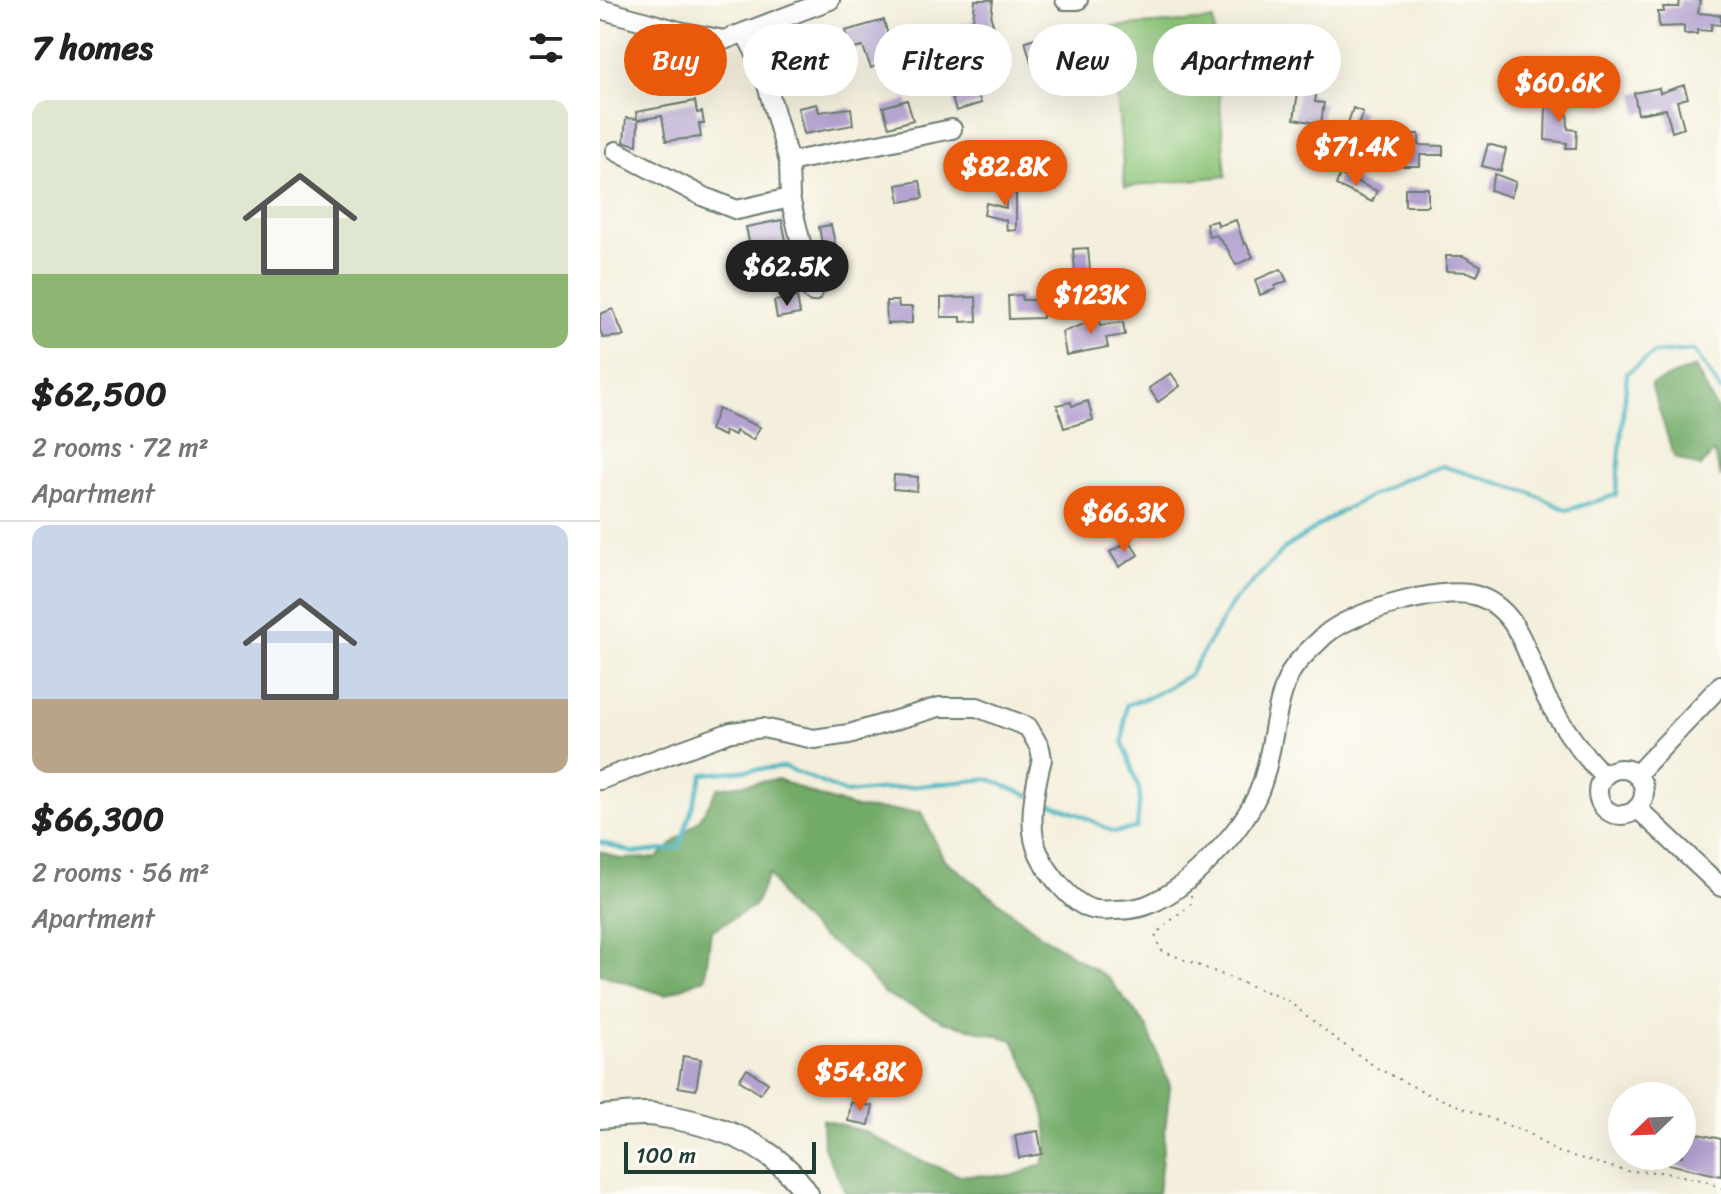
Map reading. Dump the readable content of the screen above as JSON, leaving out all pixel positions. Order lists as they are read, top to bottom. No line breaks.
{"scale_bar":"100 m","north":"bottom left","page":{"heading":"7 homes","chip":["Buy","Rent","Filters","New","Apartment"],"price":["$60.6K","$71.4K","$82.8K","$62.5K","$123K","$66.3K","$54.8K"],"list":[{"name":"$62,500","note":"2 rooms · 72 m² · Apartment"},{"name":"$66,300","note":"2 rooms · 56 m² · Apartment"}],"scale":"100 m"}}
